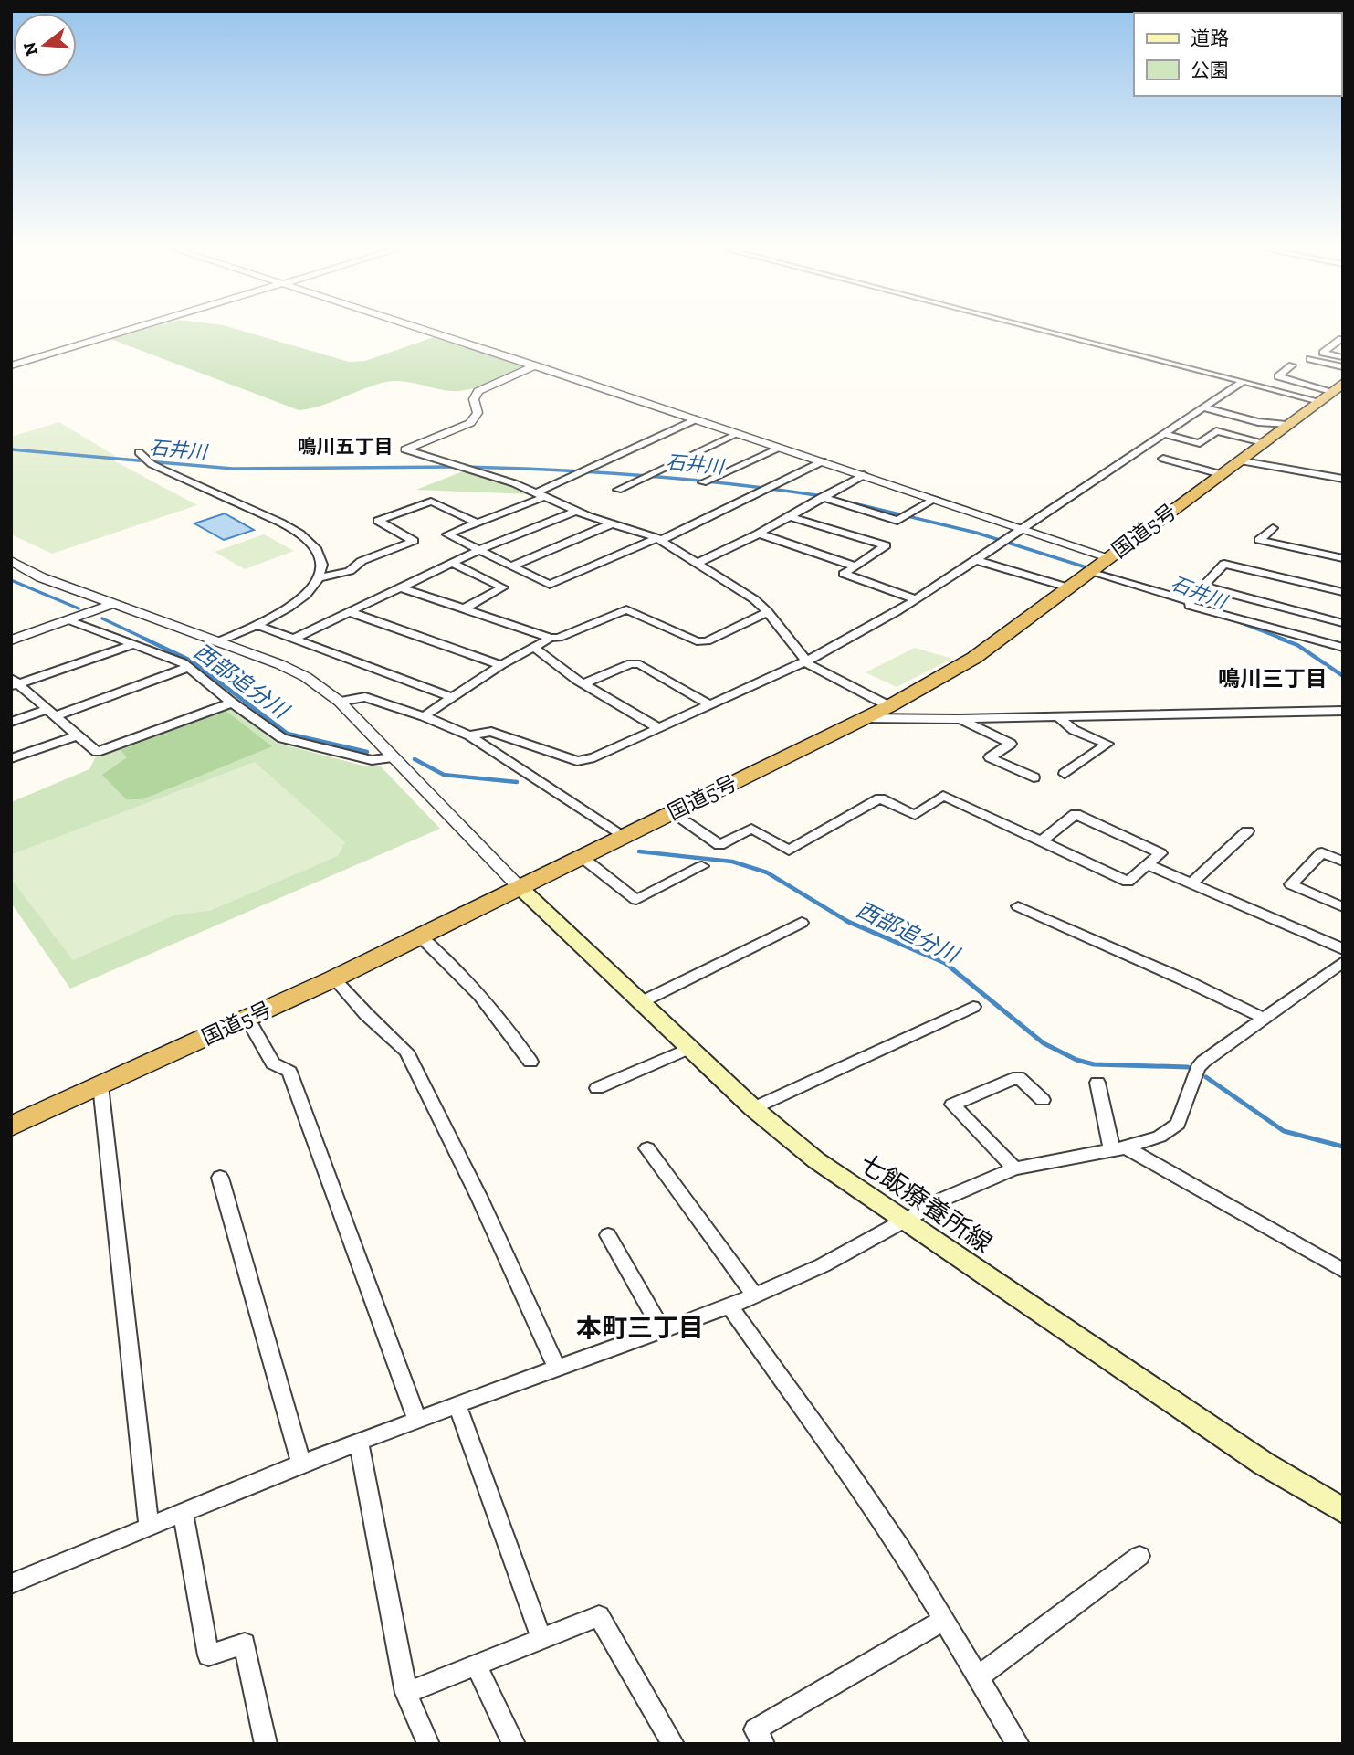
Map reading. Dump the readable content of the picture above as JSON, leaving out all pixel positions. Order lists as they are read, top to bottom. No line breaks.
{"streets":{"highway":["国道5号"],"main road":["七飯療養所線"]},"crossings":[["国道5号","七飯療養所線"]],"districts":["鳴川五丁目","鳴川三丁目","本町三丁目"],"water":["石井川","西部追分川"],"legend":["道路","公園"],"north":"left"}
